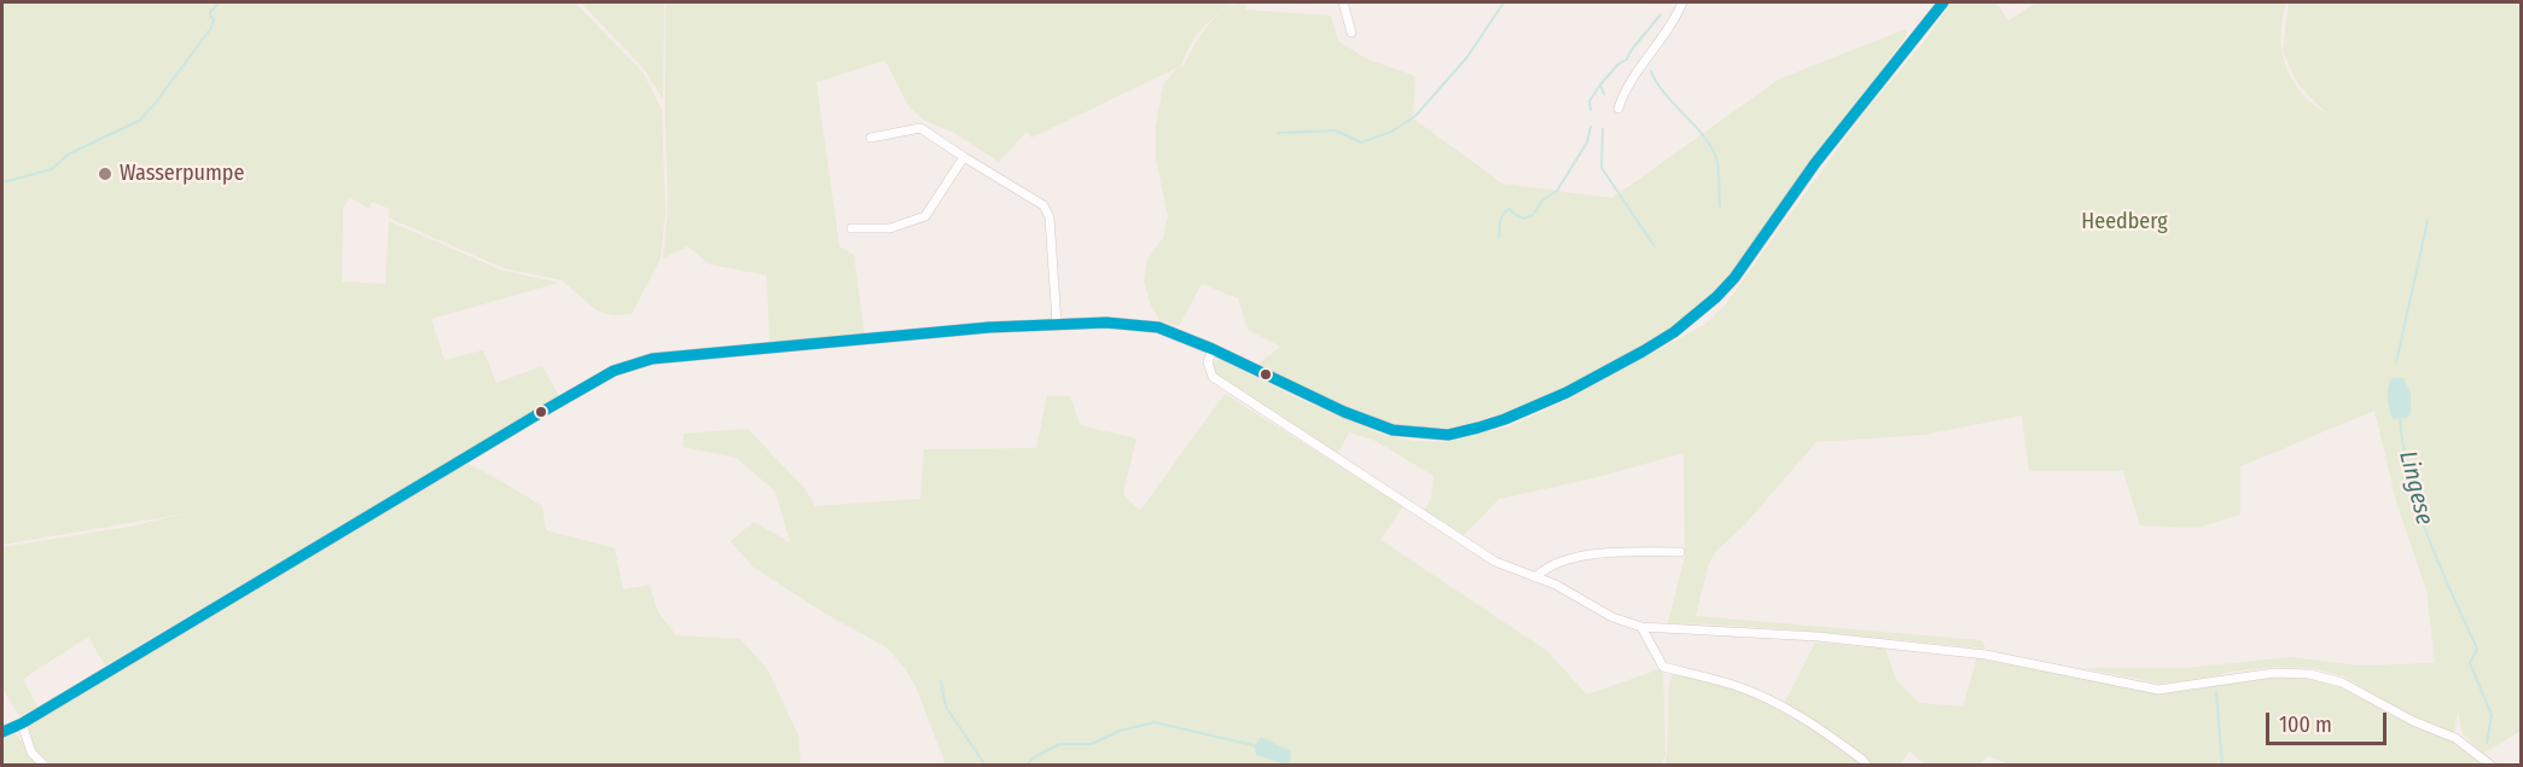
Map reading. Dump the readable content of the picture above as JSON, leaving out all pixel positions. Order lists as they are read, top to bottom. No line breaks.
{"water":["Lingese"],"parks":["Heedberg"],"places":["Wasserpumpe"],"scale_bar":"100 m"}
